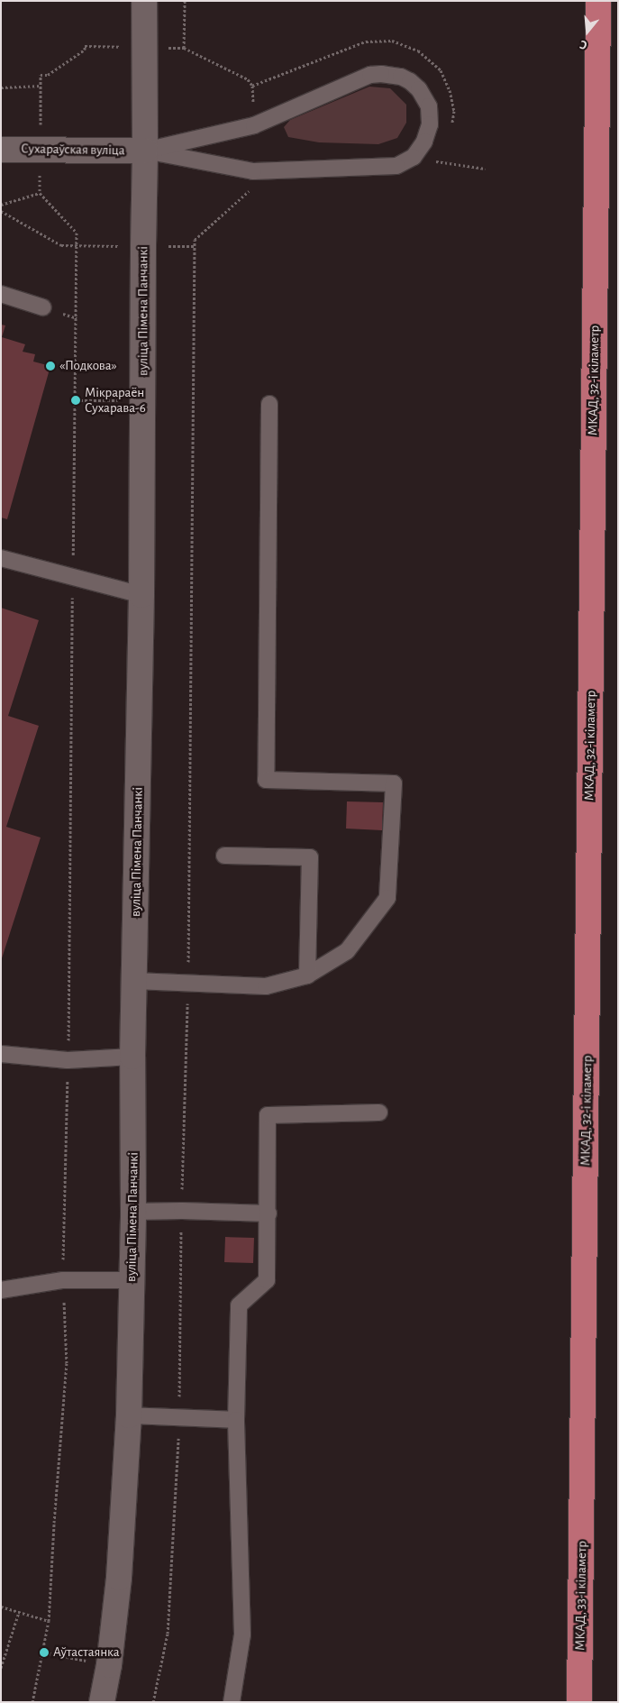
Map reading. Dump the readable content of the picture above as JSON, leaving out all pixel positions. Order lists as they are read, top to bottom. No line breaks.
{"streets":{"highway":["МКАД, 32-і кіламетр","МКАД, 33-і кіламетр"],"street":["Сухараўская вуліца","вуліца Пімена Панчанкі"]},"crossings":[["Сухараўская вуліца","вуліца Пімена Панчанкі"],["МКАД, 32-і кіламетр","МКАД, 33-і кіламетр"]],"places":["«Подкова»","Мікрараён Сухарава-6","Аўтастаянка"],"north":"bottom"}
